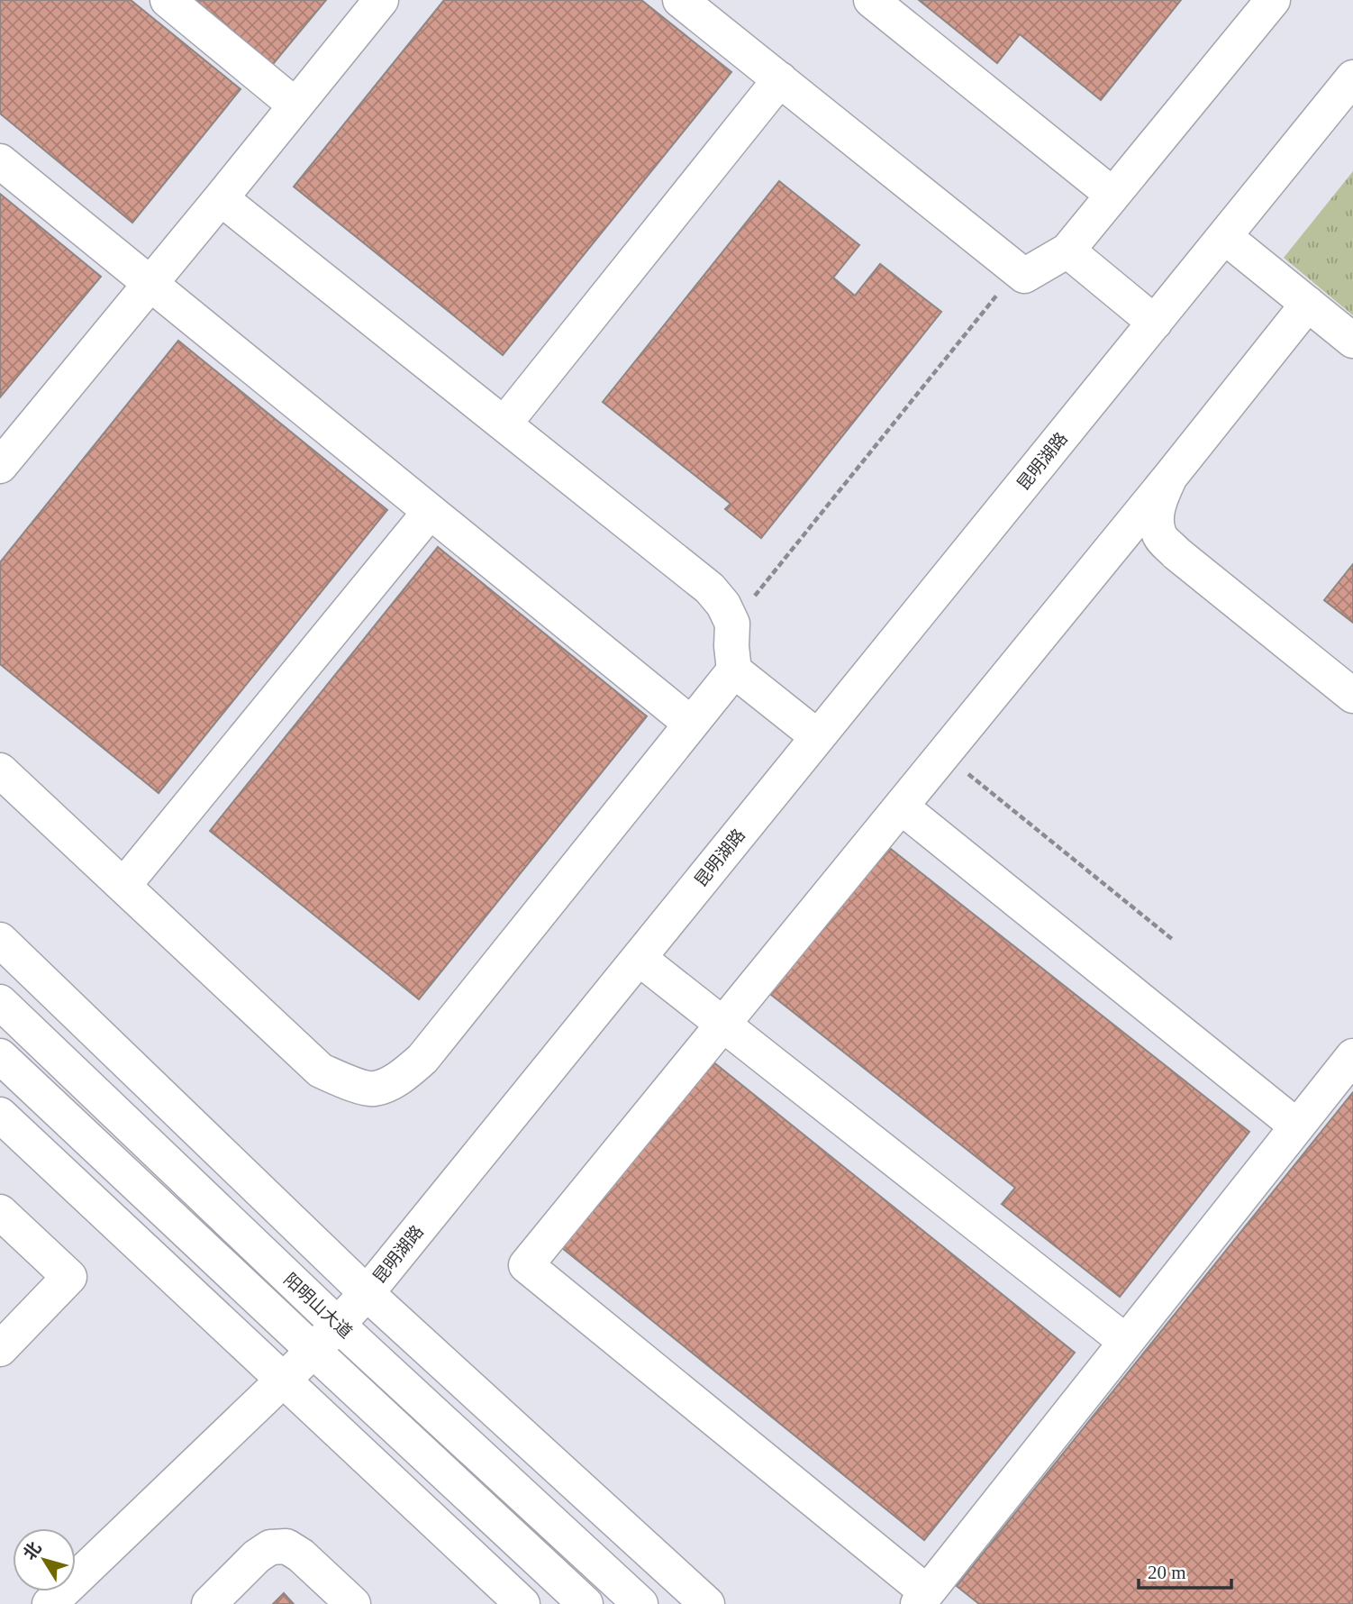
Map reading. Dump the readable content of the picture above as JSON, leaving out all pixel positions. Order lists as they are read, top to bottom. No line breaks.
{"streets":{"street":["昆明湖路","阳明山大道"]},"crossings":[["昆明湖路","阳明山大道"]],"scale_bar":"20 m","north":"top left"}
